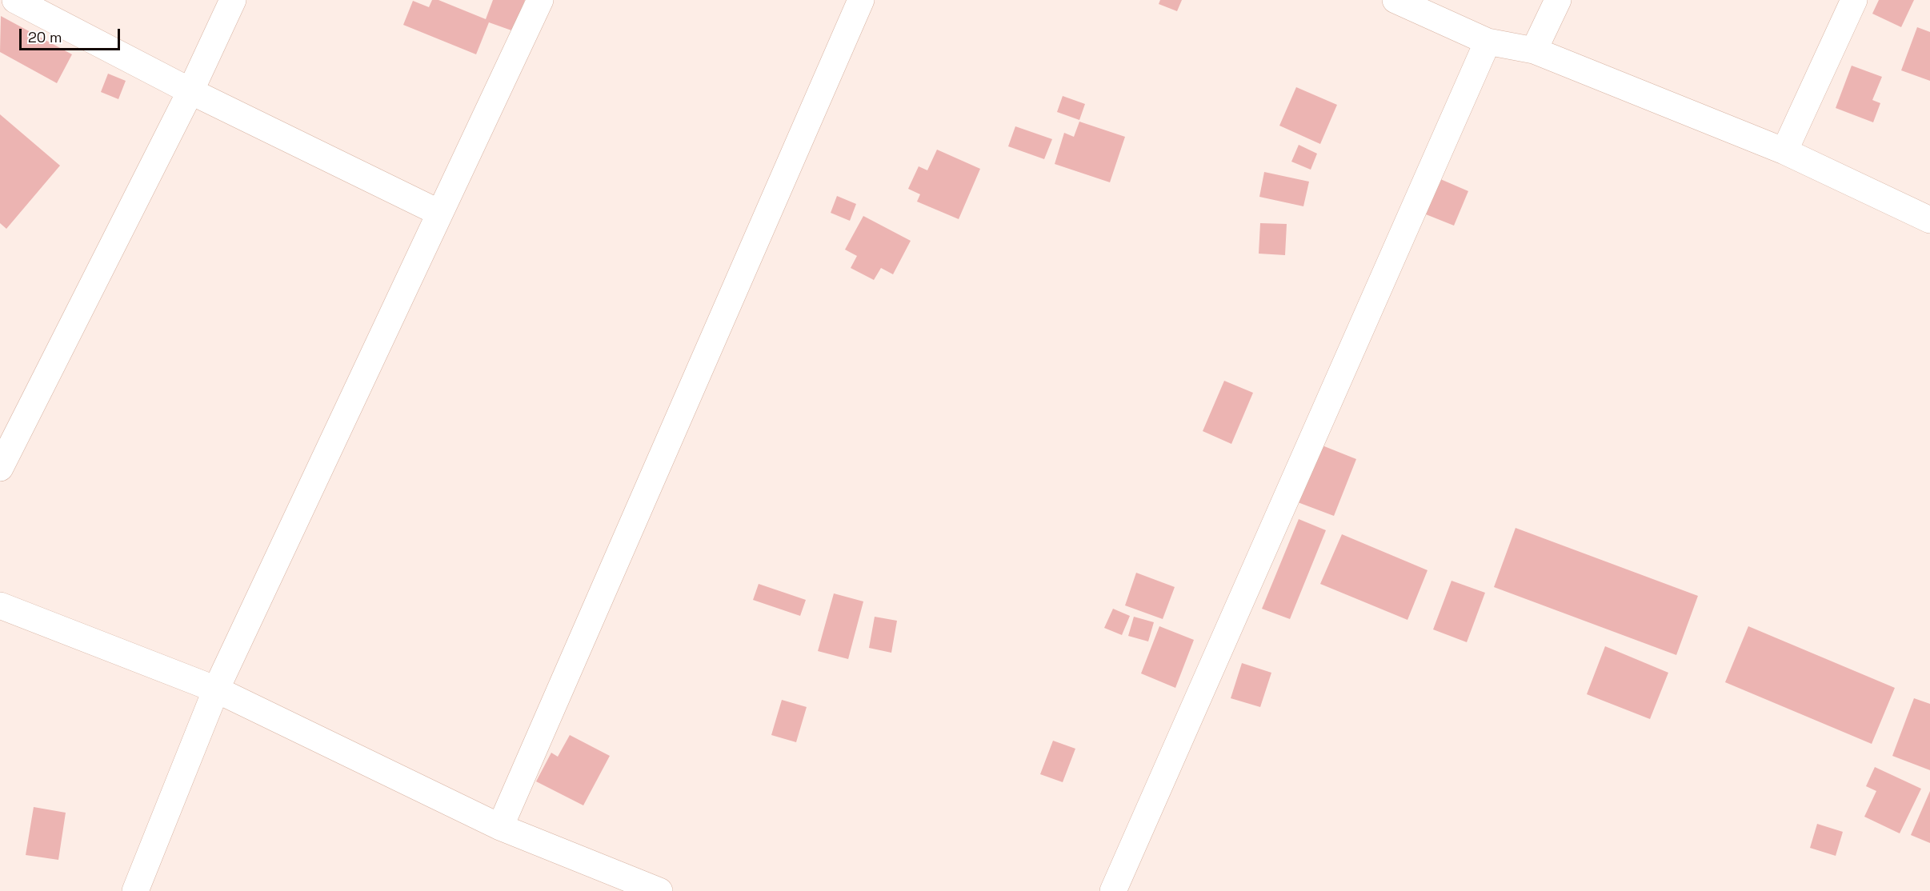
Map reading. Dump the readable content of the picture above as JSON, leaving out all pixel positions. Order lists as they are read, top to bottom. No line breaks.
{"scale_bar":"20 m"}
